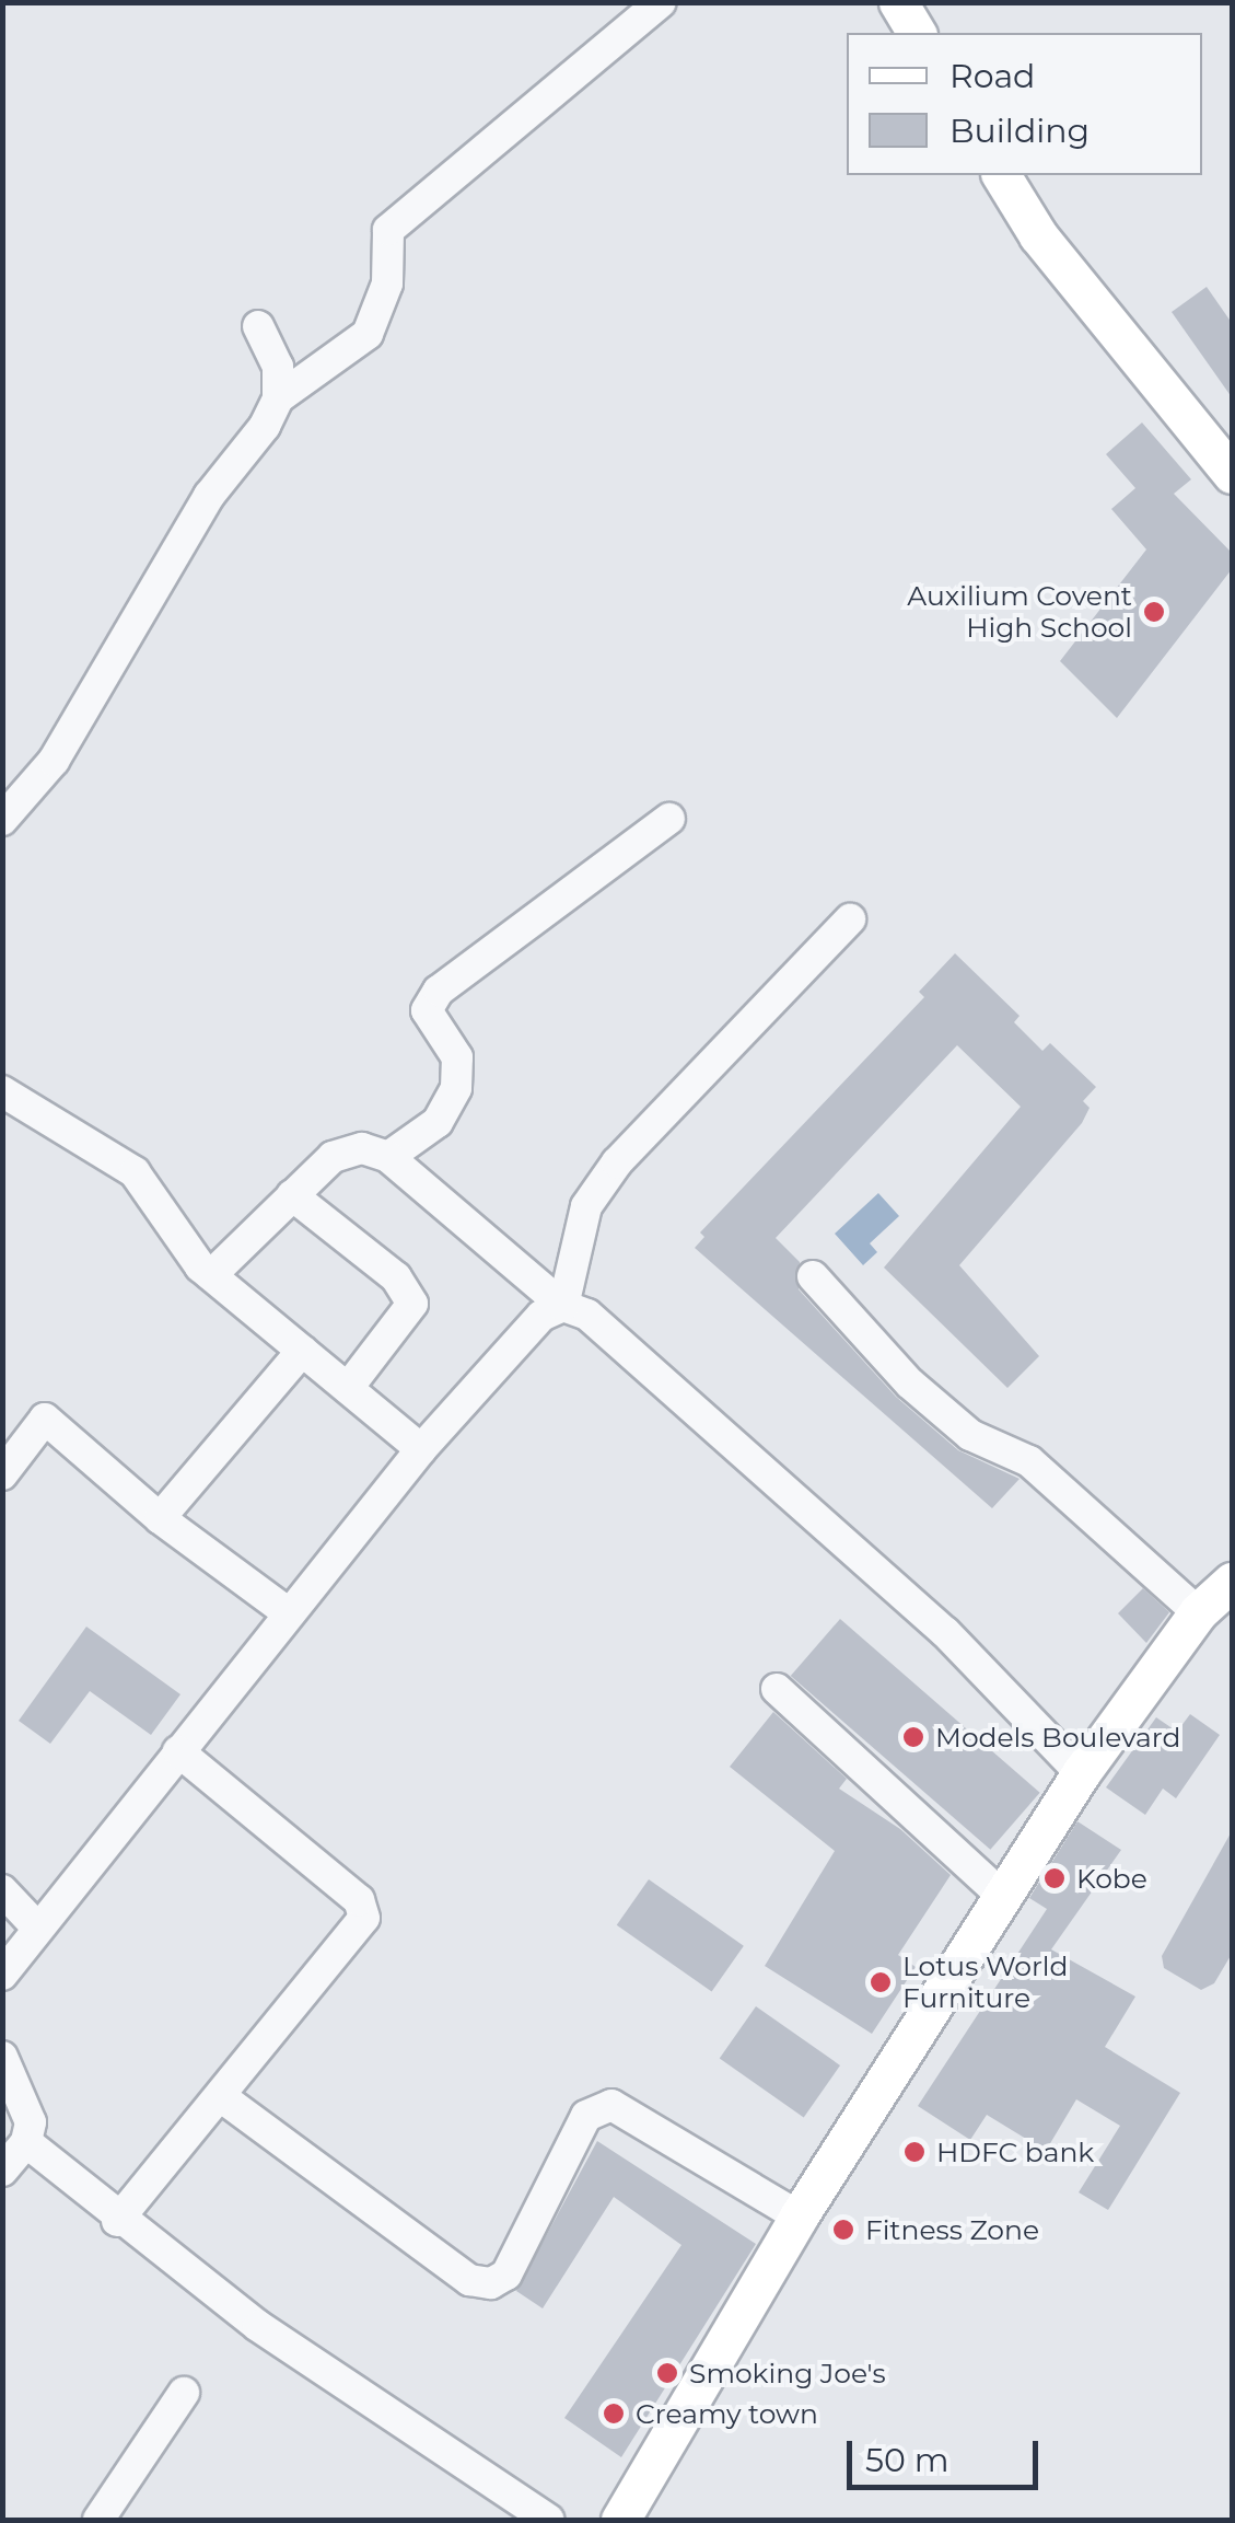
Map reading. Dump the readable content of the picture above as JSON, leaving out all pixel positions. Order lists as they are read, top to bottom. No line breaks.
{"places":["Auxilium Covent High School","Models Boulevard","Kobe","Lotus World Furniture","HDFC bank","Fitness Zone","Smoking Joe's","Creamy town"],"legend":["Road","Building"],"scale_bar":"50 m"}
